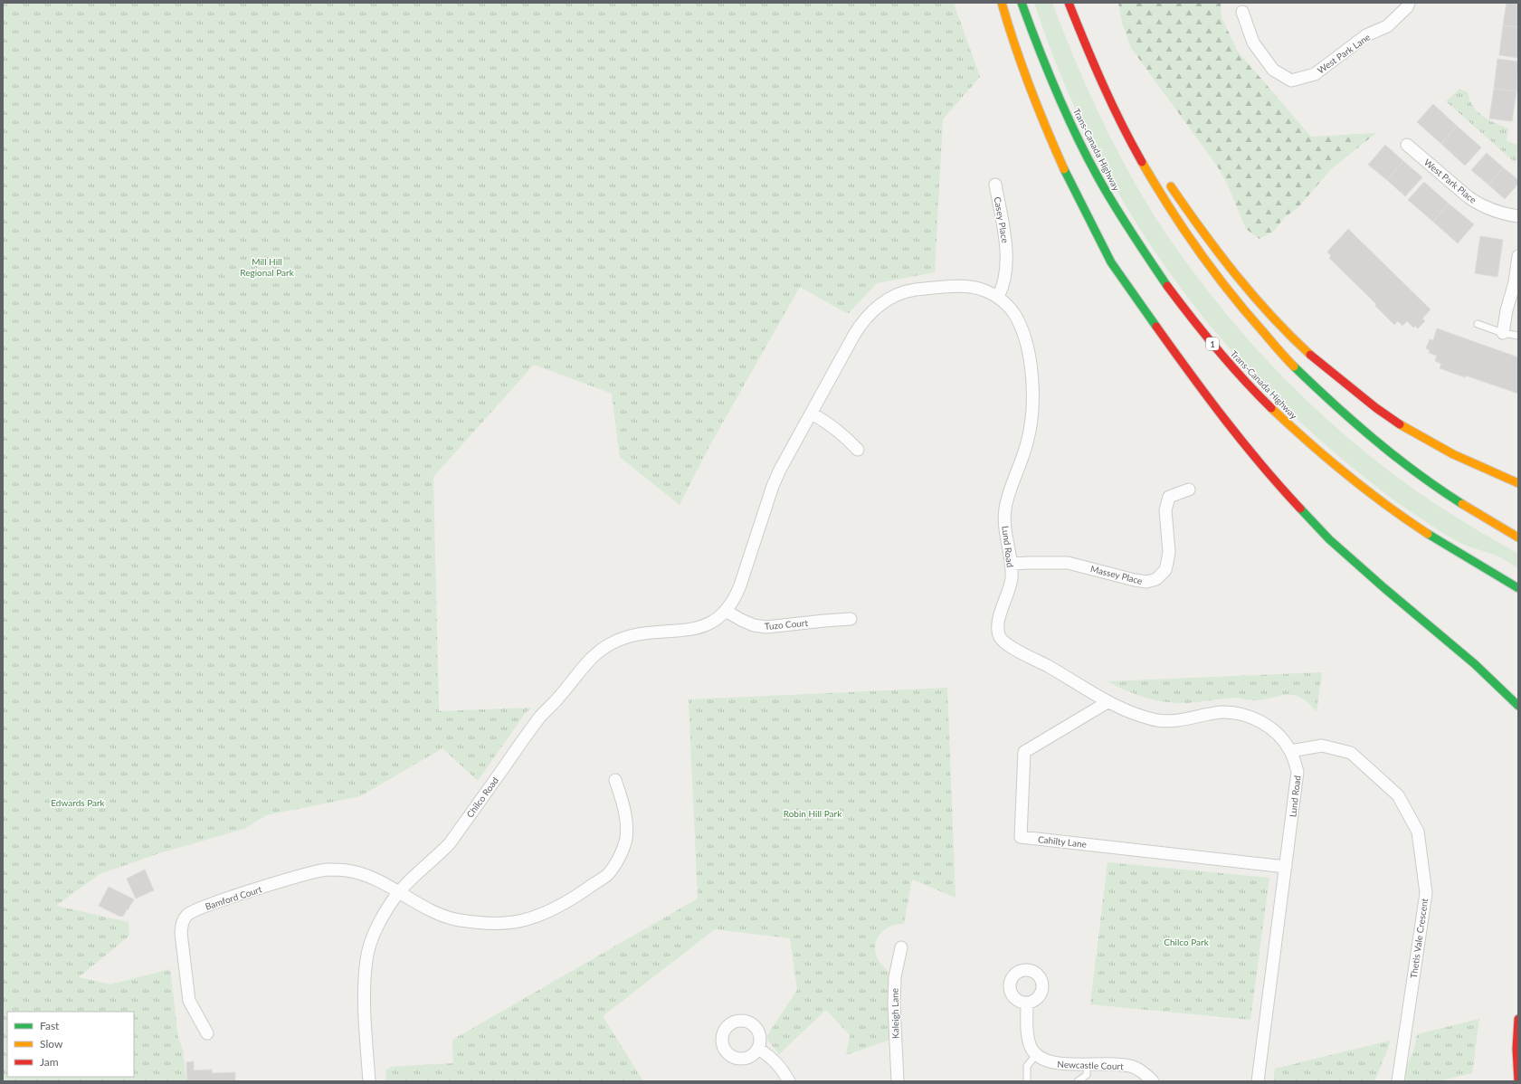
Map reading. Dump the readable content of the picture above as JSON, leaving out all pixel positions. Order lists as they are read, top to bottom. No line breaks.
{"streets":{"main road":["Trans-Canada Highway","1"],"street":["West Park Lane","West Park Place","Casey Place","Lund Road","Massey Place","Tuzo Court","Chilco Road","Cahilty Lane","Bamford Court","Thetis Vale Crescent","Kaleigh Lane","Newcastle Court"]},"crossings":[["Casey Place","Lund Road"],["Lund Road","Massey Place"],["Lund Road","Tuzo Court"],["Lund Road","Chilco Road"],["Lund Road","Cahilty Lane"],["Lund Road","Thetis Vale Crescent"],["Tuzo Court","Chilco Road"],["Chilco Road","Bamford Court"]],"parks":["Mill Hill Regional Park","Edwards Park","Robin Hill Park","Chilco Park"],"legend":["Fast","Slow","Jam"]}
